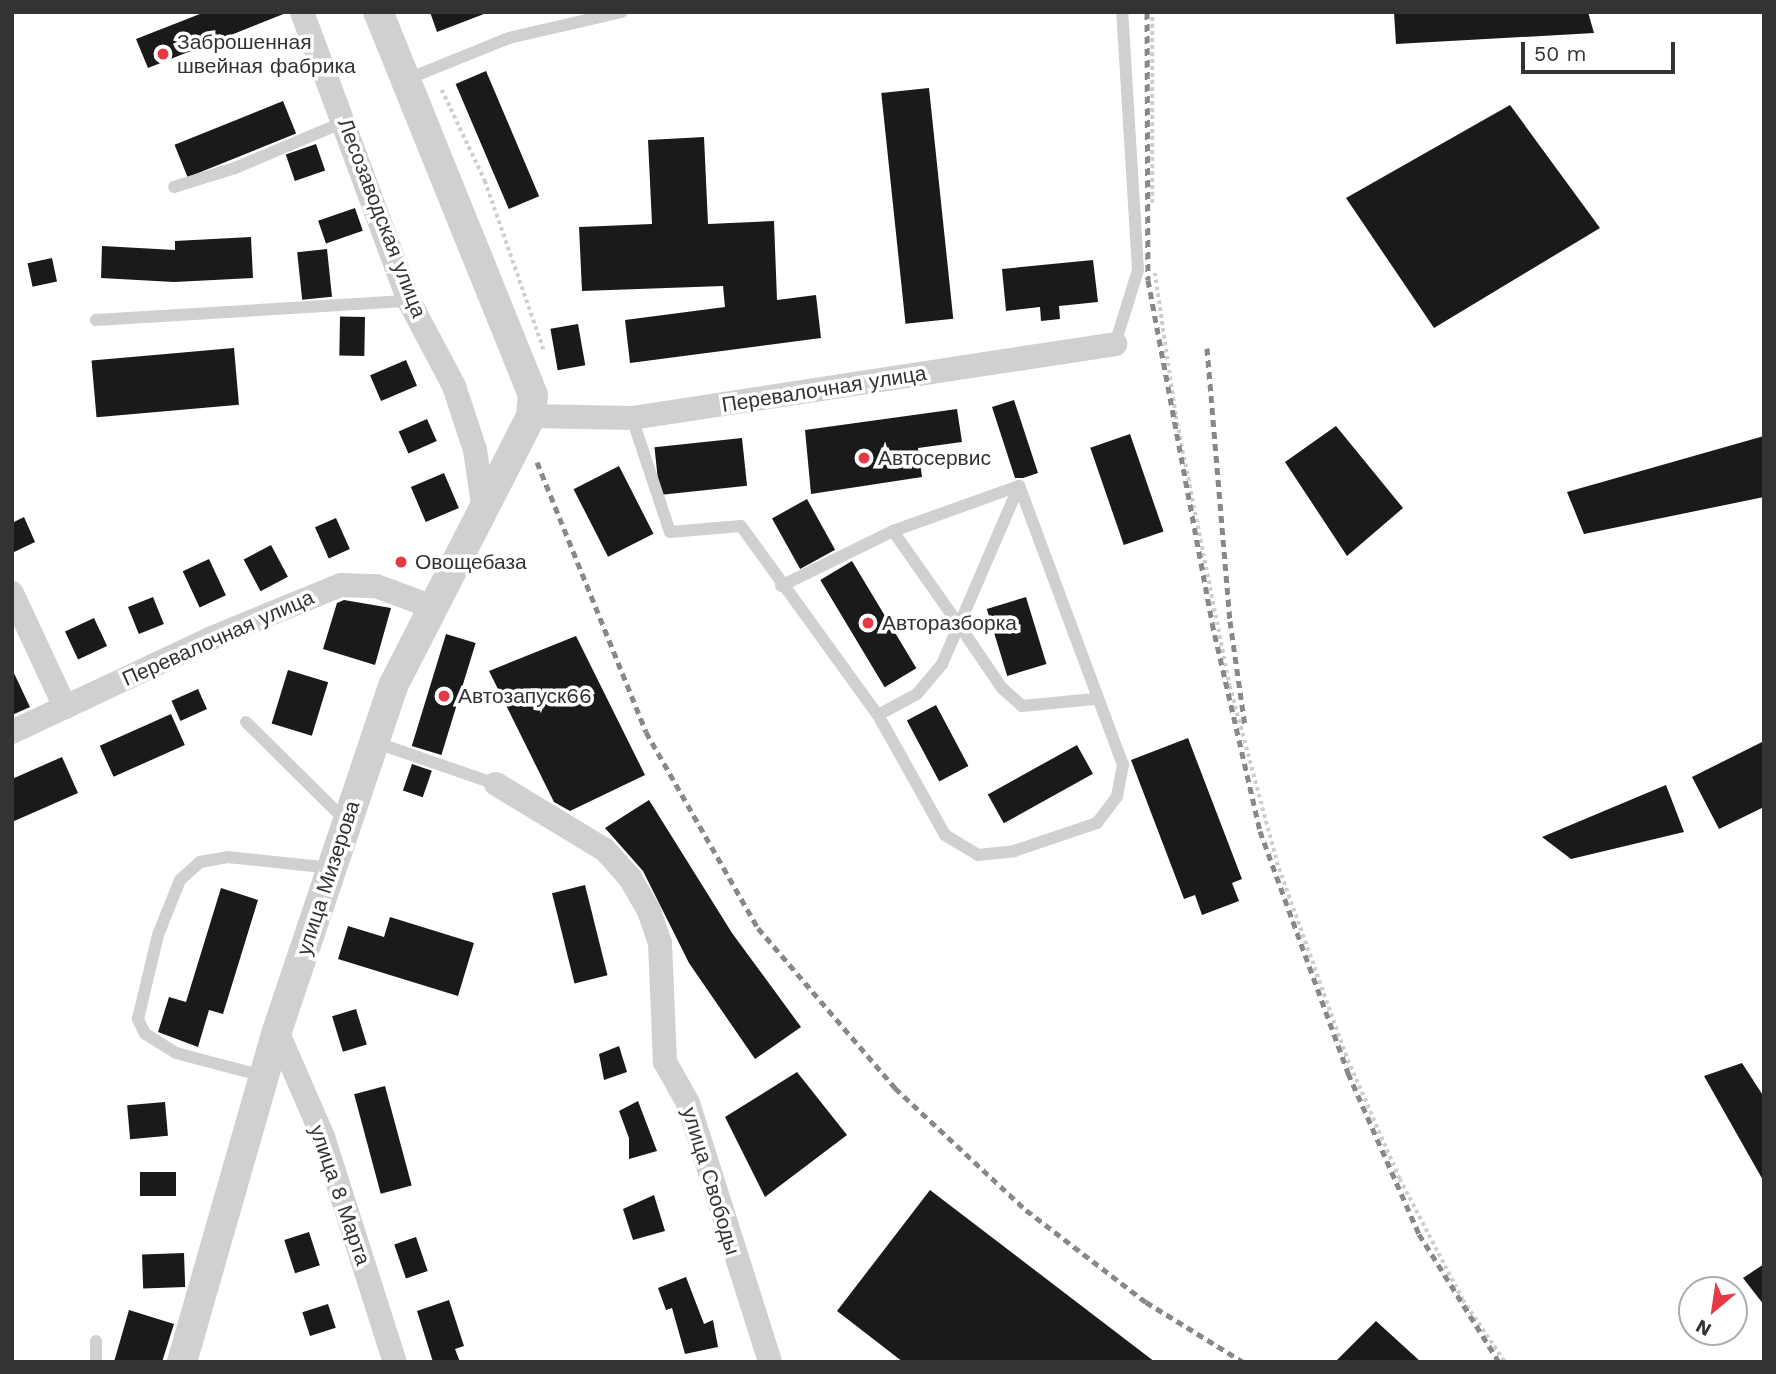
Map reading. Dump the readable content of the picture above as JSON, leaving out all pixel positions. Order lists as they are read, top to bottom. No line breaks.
{"streets":{"street":["Лесозаводская улица","Перевалочная улица","улица Мизерова","улица Свободы","улица 8 Марта"]},"crossings":[["Лесозаводская улица","улица Мизерова"],["Перевалочная улица","улица Мизерова"],["улица Мизерова","улица 8 Марта"]],"places":["Заброшенная швейная фабрика","Автосервис","Овощебаза","Авторазборка","Автозапуск66"],"scale_bar":"50 m","north":"bottom left"}
